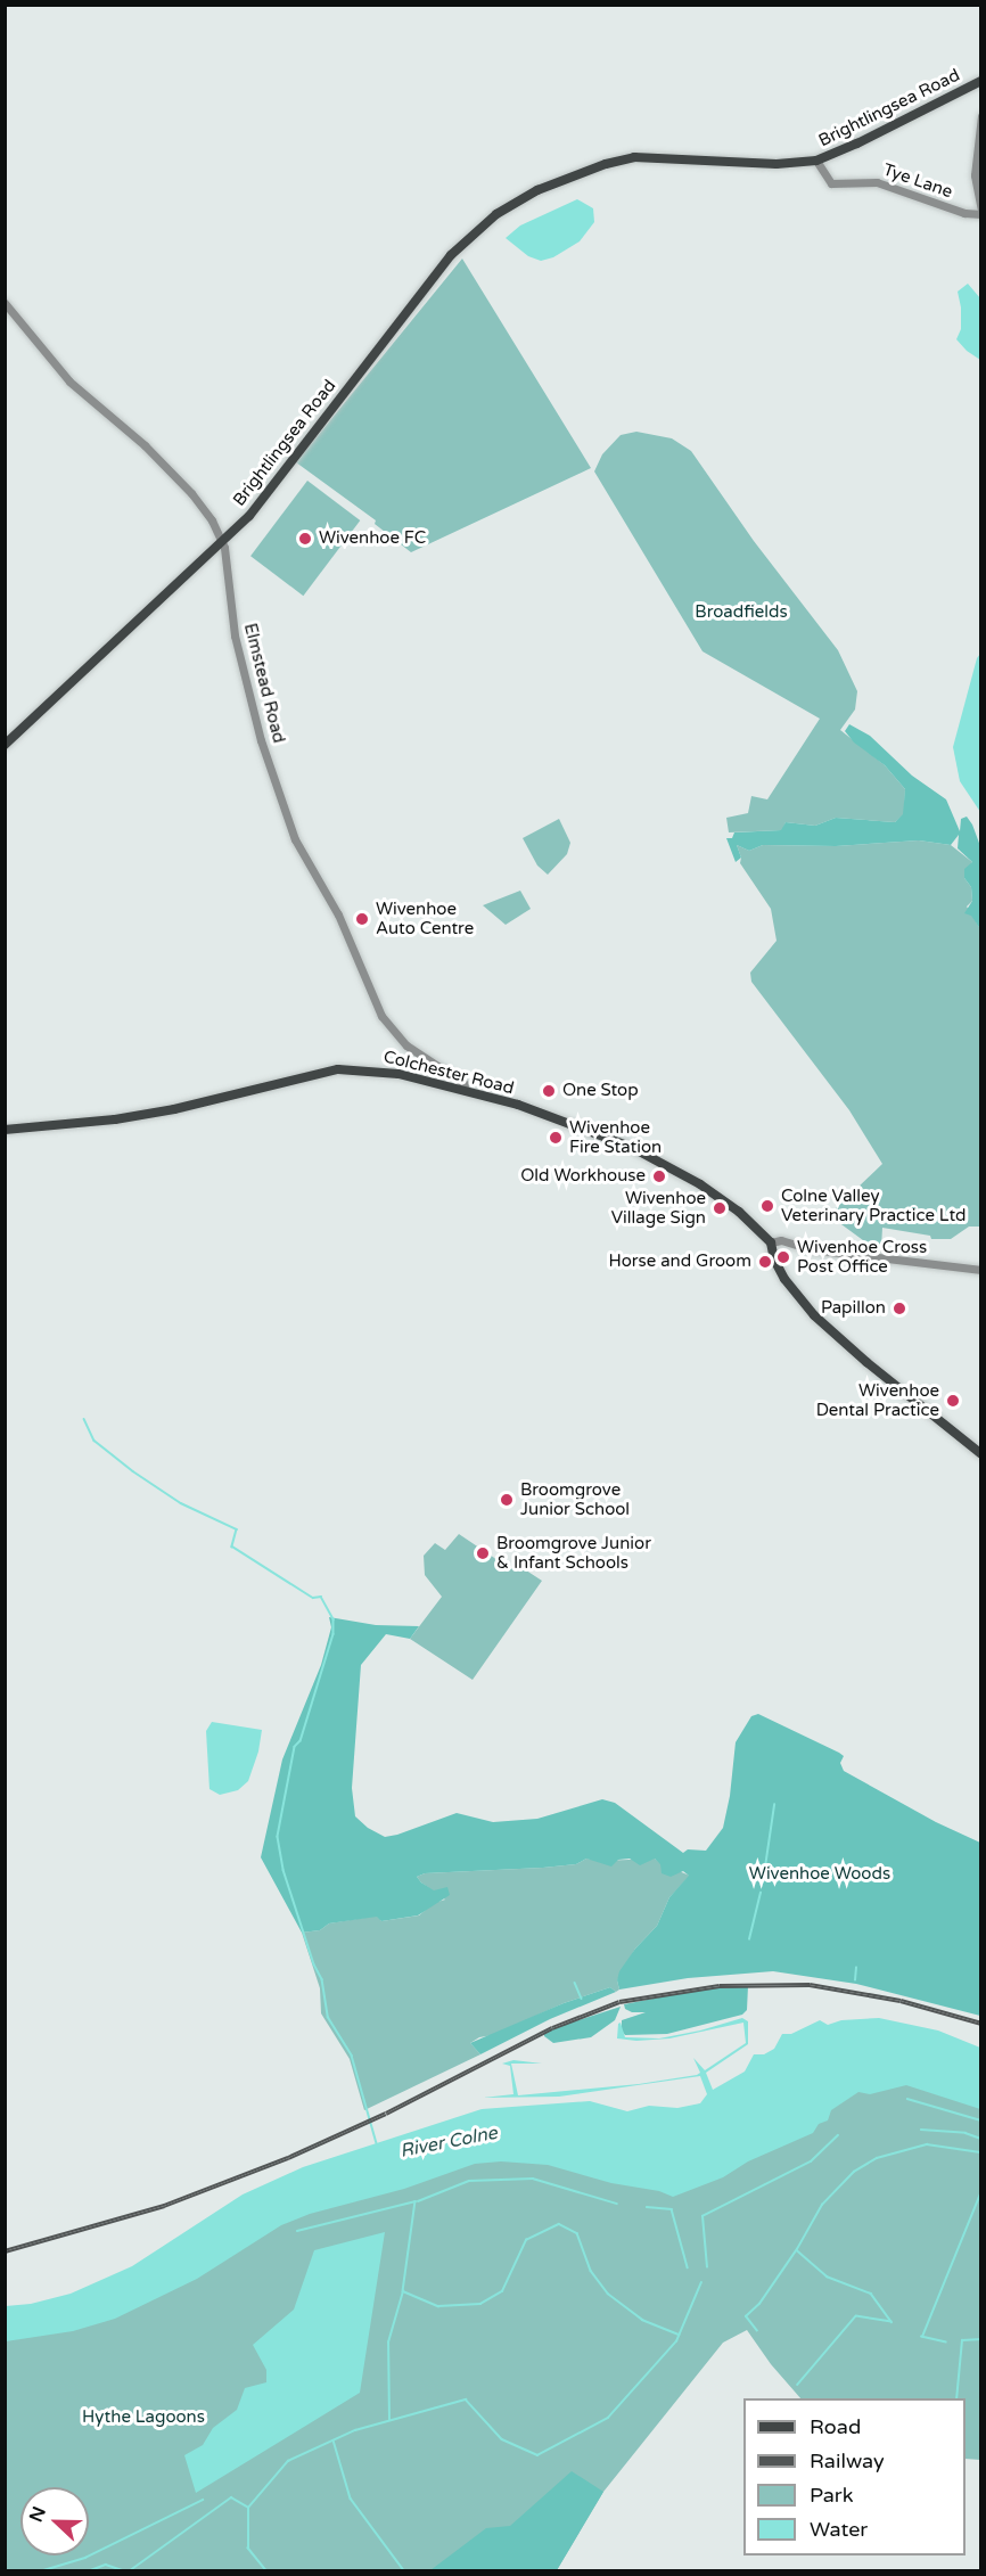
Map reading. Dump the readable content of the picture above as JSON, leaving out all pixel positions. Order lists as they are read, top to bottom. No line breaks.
{"streets":{"main road":["Brightlingsea Road","Colchester Road"],"street":["Tye Lane","Elmstead Road"]},"crossings":[["Brightlingsea Road","Tye Lane"],["Brightlingsea Road","Elmstead Road"],["Elmstead Road","Colchester Road"]],"water":["River Colne"],"parks":["Broadfields","Wivenhoe Woods","Hythe Lagoons"],"places":["Wivenhoe FC","Wivenhoe Auto Centre","One Stop","Wivenhoe Fire Station","Old Workhouse","Colne Valley Veterinary Practice Ltd","Wivenhoe Village Sign","Wivenhoe Cross Post Office","Horse and Groom","Papillon","Wivenhoe Dental Practice","Broomgrove Junior School","Broomgrove Junior & Infant Schools"],"legend":["Road","Railway","Park","Water"],"north":"left"}
